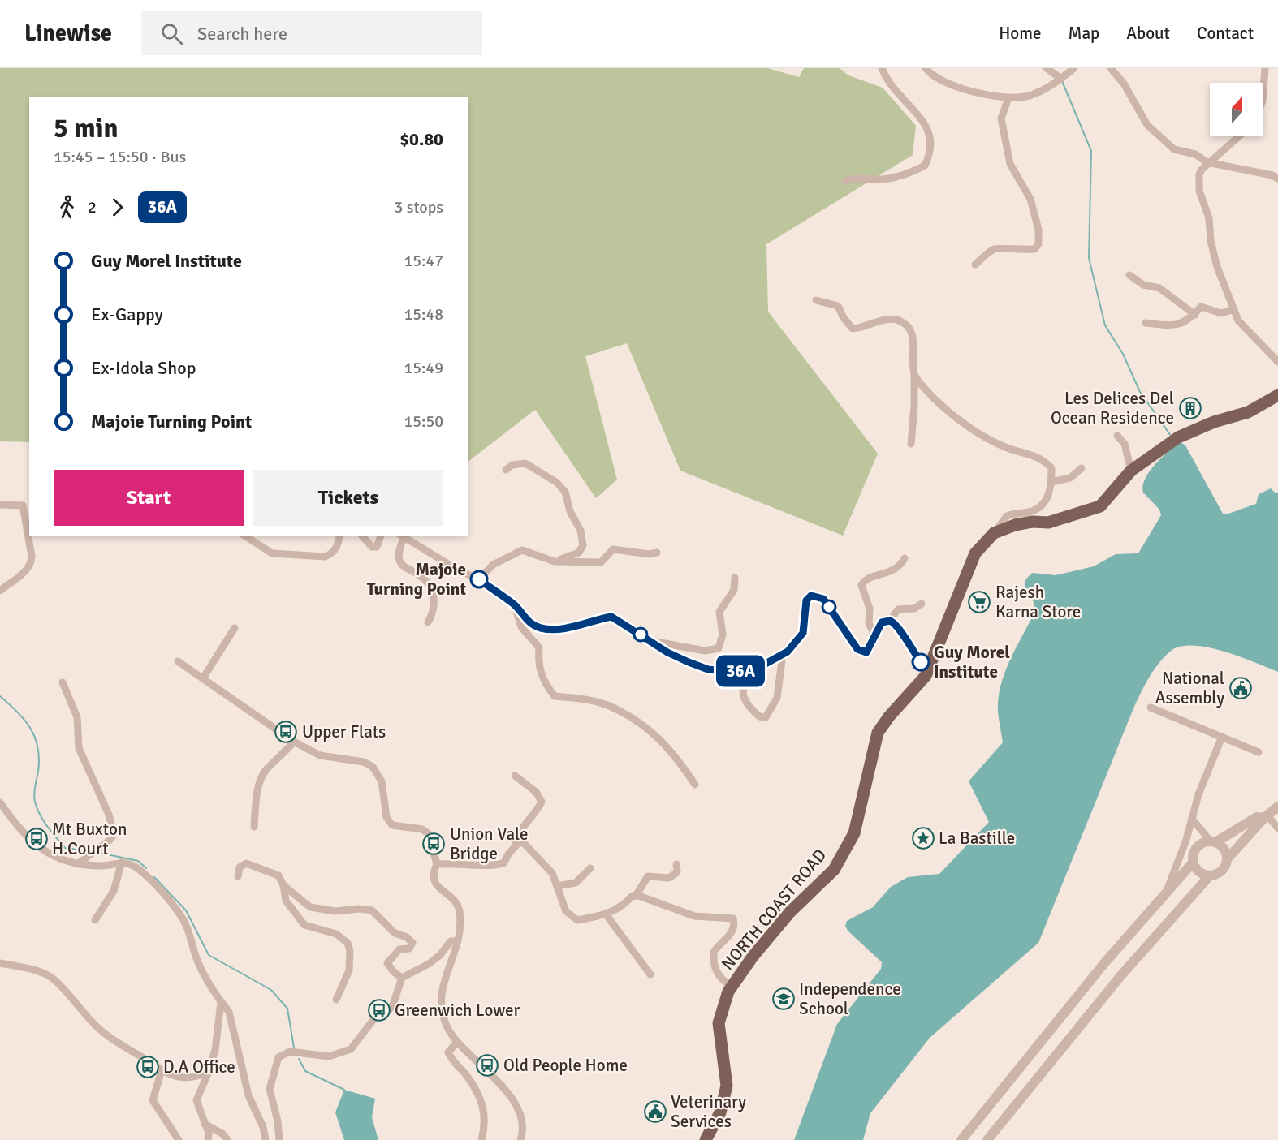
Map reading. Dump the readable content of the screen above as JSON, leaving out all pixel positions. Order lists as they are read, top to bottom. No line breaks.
{"streets":{"main road":["NORTH COAST ROAD"]},"places":{"building":["Les Delices Del Ocean Residence"],"other":["Majoie Turning Point","Guy Morel Institute"],"supermarket":["Rajesh Karna Store"],"public building":["National Assembly","Veterinary Services"],"bus stop":["Upper Flats","Mt Buxton H.Court","Union Vale Bridge","Greenwich Lower","Old People Home","D.A Office"],"place":["La Bastille"],"school or university":["Independence School"]},"lines":["bus line 36A"],"north":"top","page":{"header":"Linewise","search":"Search here","nav":["Home","Map","About","Contact"],"on_map":"36A","heading":["5 min","15:45 – 15:50 · Bus","$0.80"],"legs":["2","36A","3 stops"],"list":[{"name":"Guy Morel Institute","value":"15:47"},{"name":"Ex-Gappy","value":"15:48"},{"name":"Ex-Idola Shop","value":"15:49"},{"name":"Majoie Turning Point","value":"15:50"}],"buttons":["Start","Tickets"]}}
